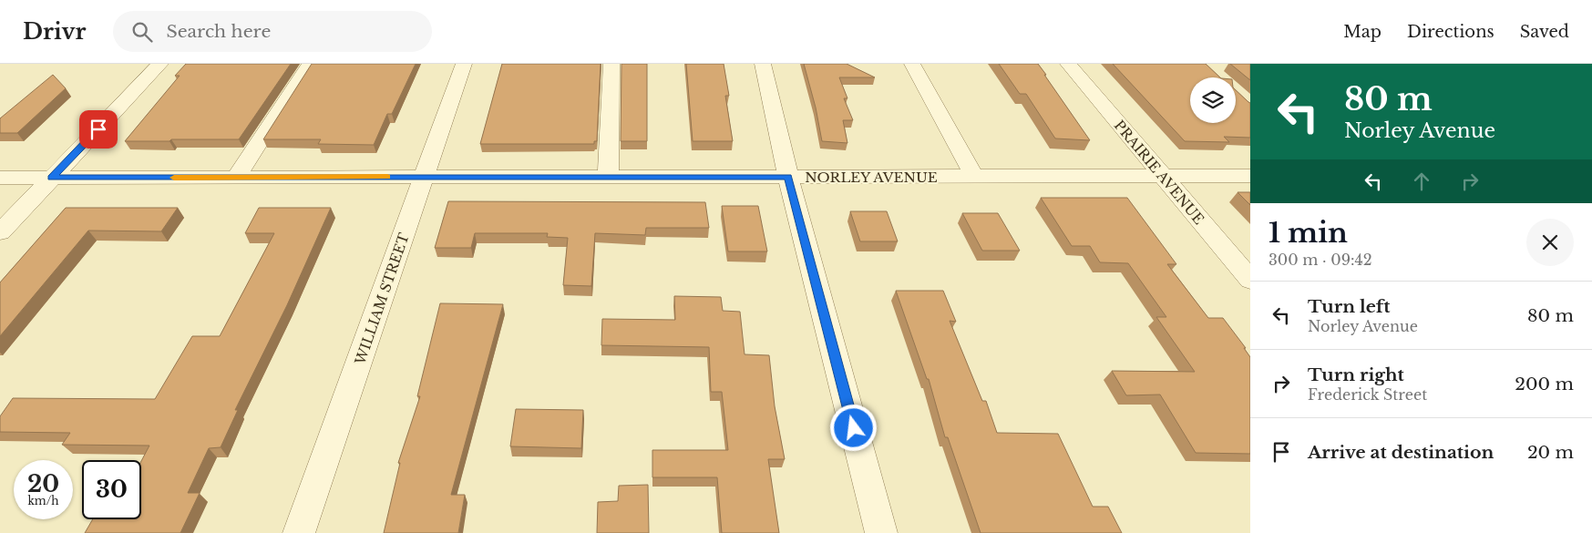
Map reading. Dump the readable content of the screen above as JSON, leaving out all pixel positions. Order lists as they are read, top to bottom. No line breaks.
{"streets":{"street":["PRAIRIE AVENUE","NORLEY AVENUE","WILLIAM STREET"]},"crossings":[["PRAIRIE AVENUE","NORLEY AVENUE"],["NORLEY AVENUE","WILLIAM STREET"]],"page":{"header":"Drivr","search":"Search here","nav":["Map","Directions","Saved"],"turn":["80 m","Norley Avenue"],"heading":["1 min","300 m · 09:42"],"list":[{"name":"Turn left","note":"Norley Avenue","value":"80 m"},{"name":"Turn right","note":"Frederick Street","value":"200 m"},{"name":"Arrive at destination","value":"20 m"}],"speed":"20 km/h","limit":"30"}}
